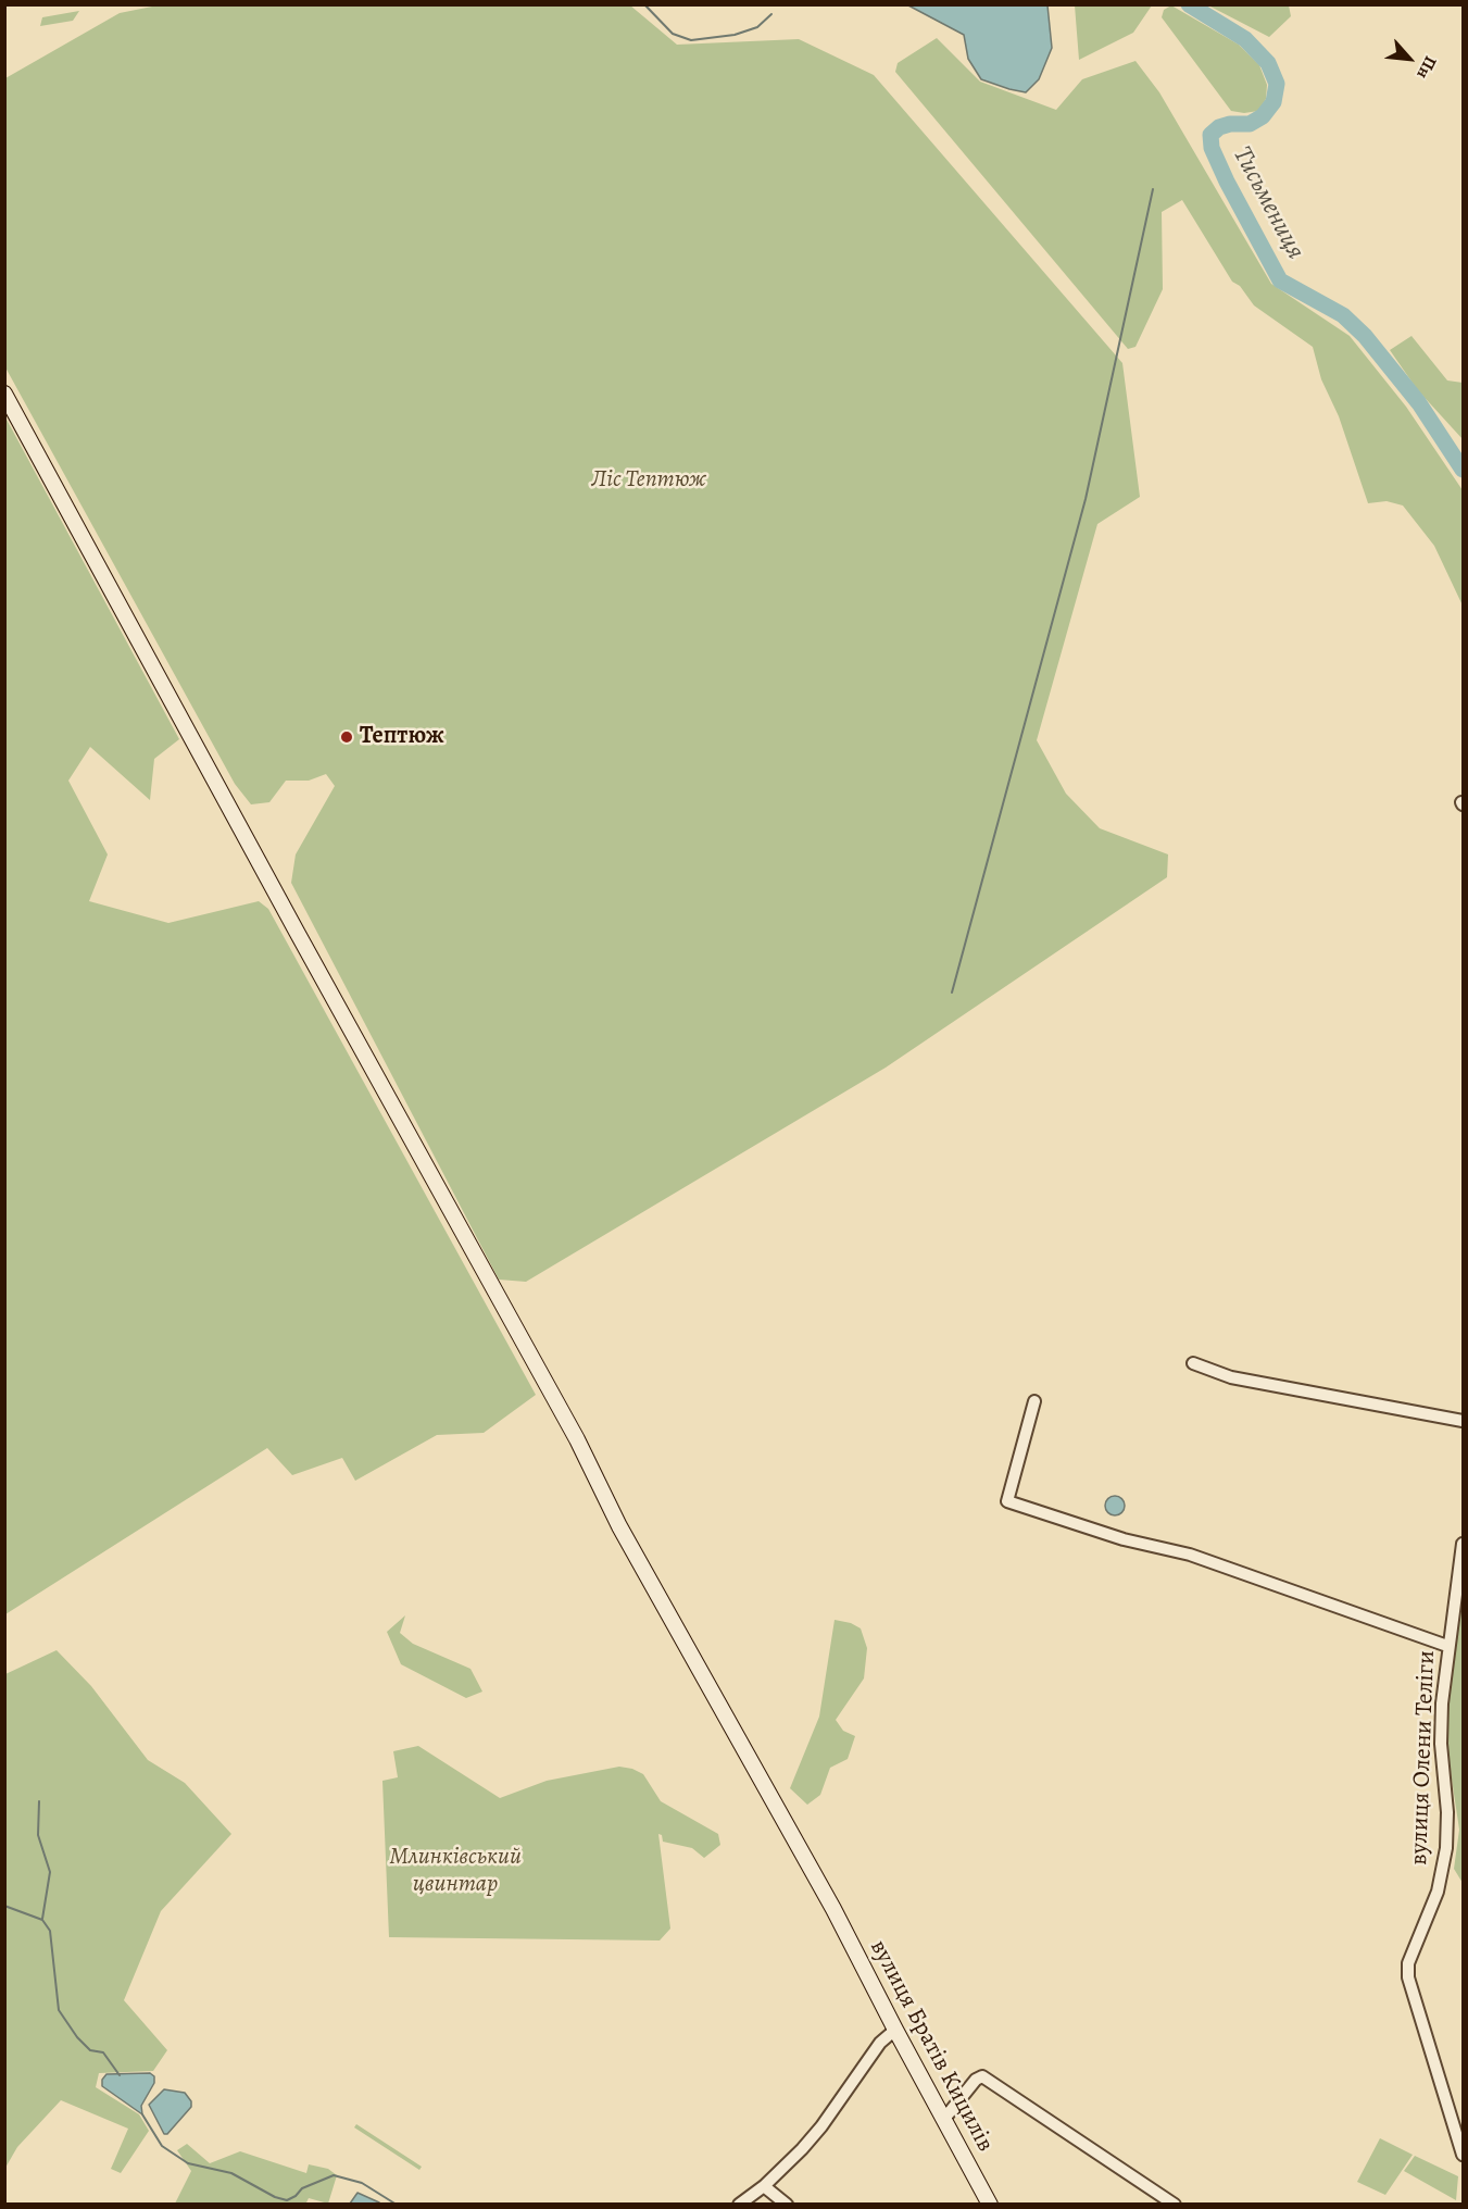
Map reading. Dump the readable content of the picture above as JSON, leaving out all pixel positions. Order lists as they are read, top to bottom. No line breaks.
{"streets":{"street":["вулиця Олени Теліги","вулиця Братів Кицилів"]},"water":["Тисьмениця"],"parks":["Ліс Тептюж","Млинківський цвинтар"],"places":["Тептюж"],"north":"bottom right"}
